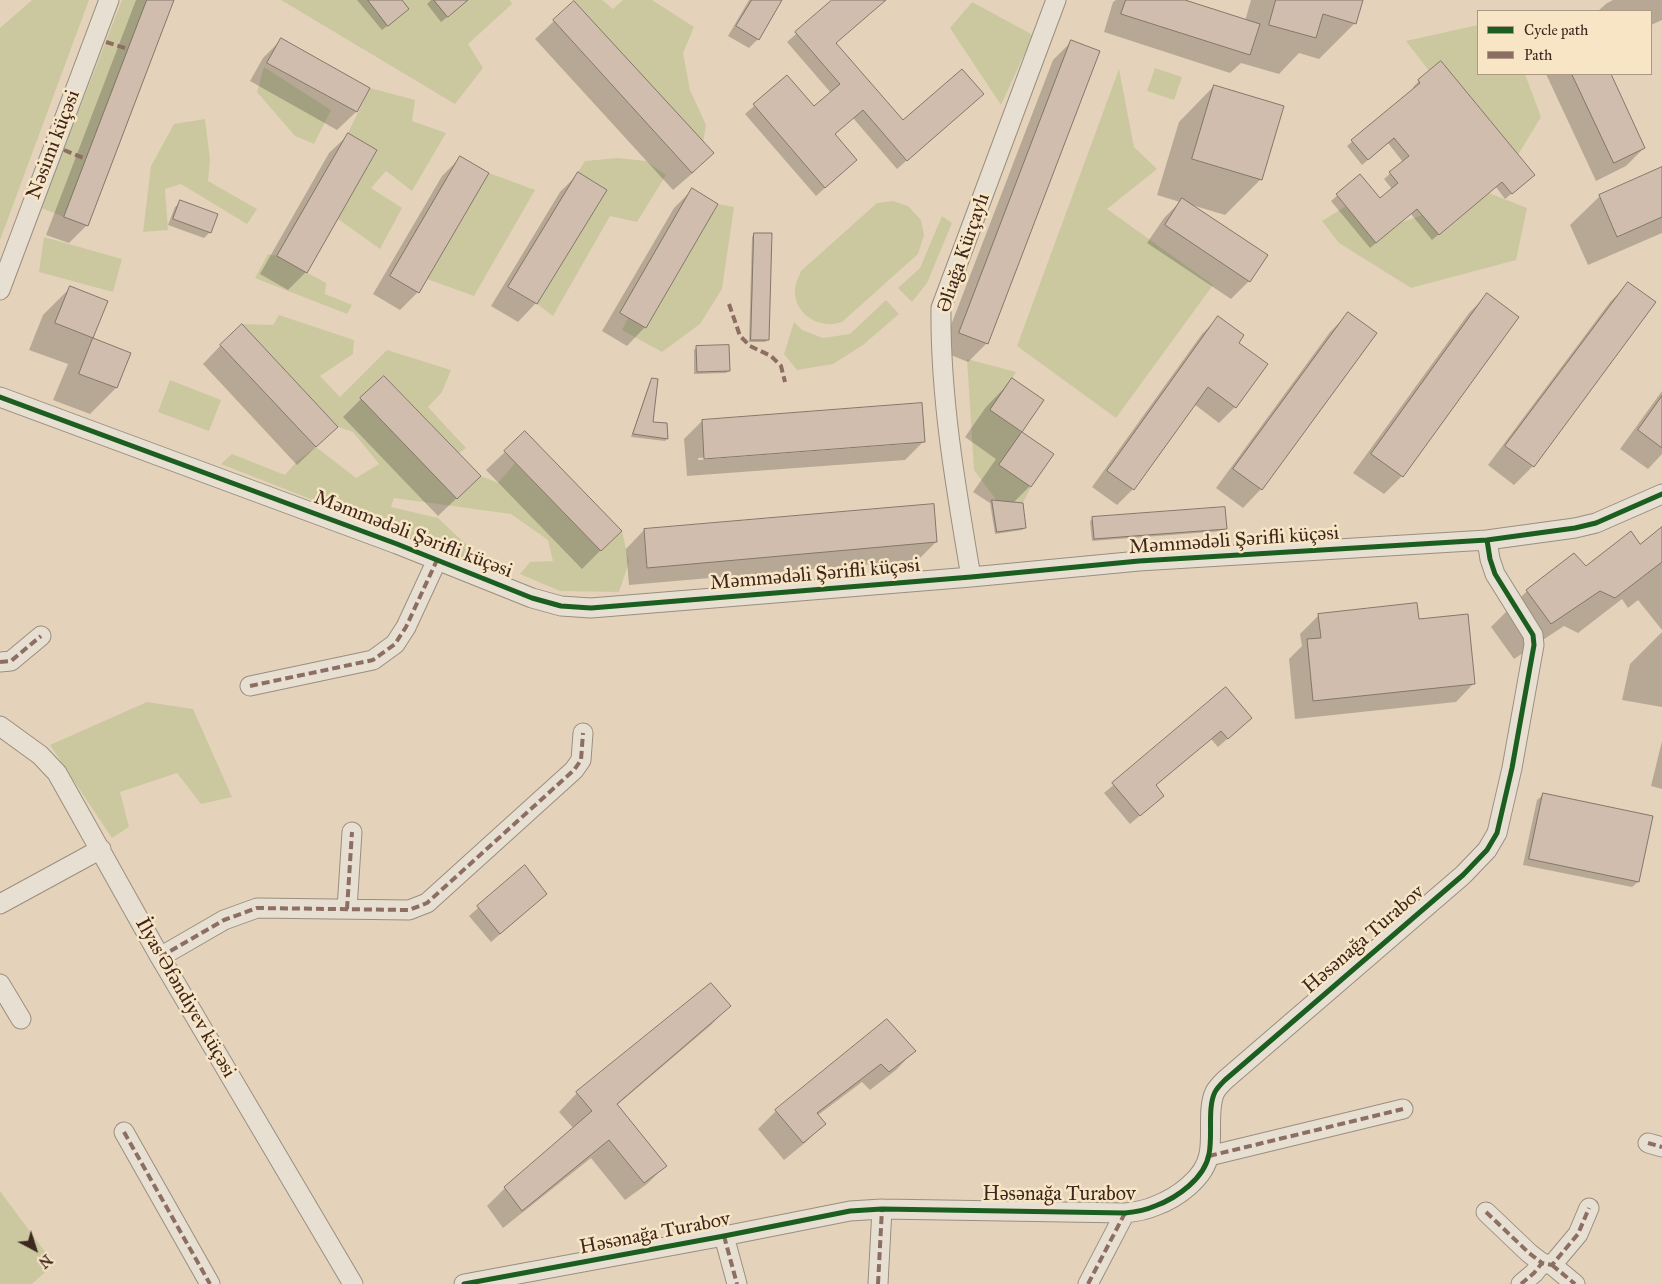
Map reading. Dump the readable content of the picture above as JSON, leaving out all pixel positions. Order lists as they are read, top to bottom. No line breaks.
{"streets":{"street":["Nəsimi küçəsi","Əliağa Kürçaylı","Məmmədəli Şərifli küçəsi","Həsənağa Turabov","İlyas Əfəndiyev küçəsi"]},"crossings":[["Əliağa Kürçaylı","Məmmədəli Şərifli küçəsi"],["Məmmədəli Şərifli küçəsi","Həsənağa Turabov"]],"legend":["Cycle path","Path"],"north":"bottom right"}
